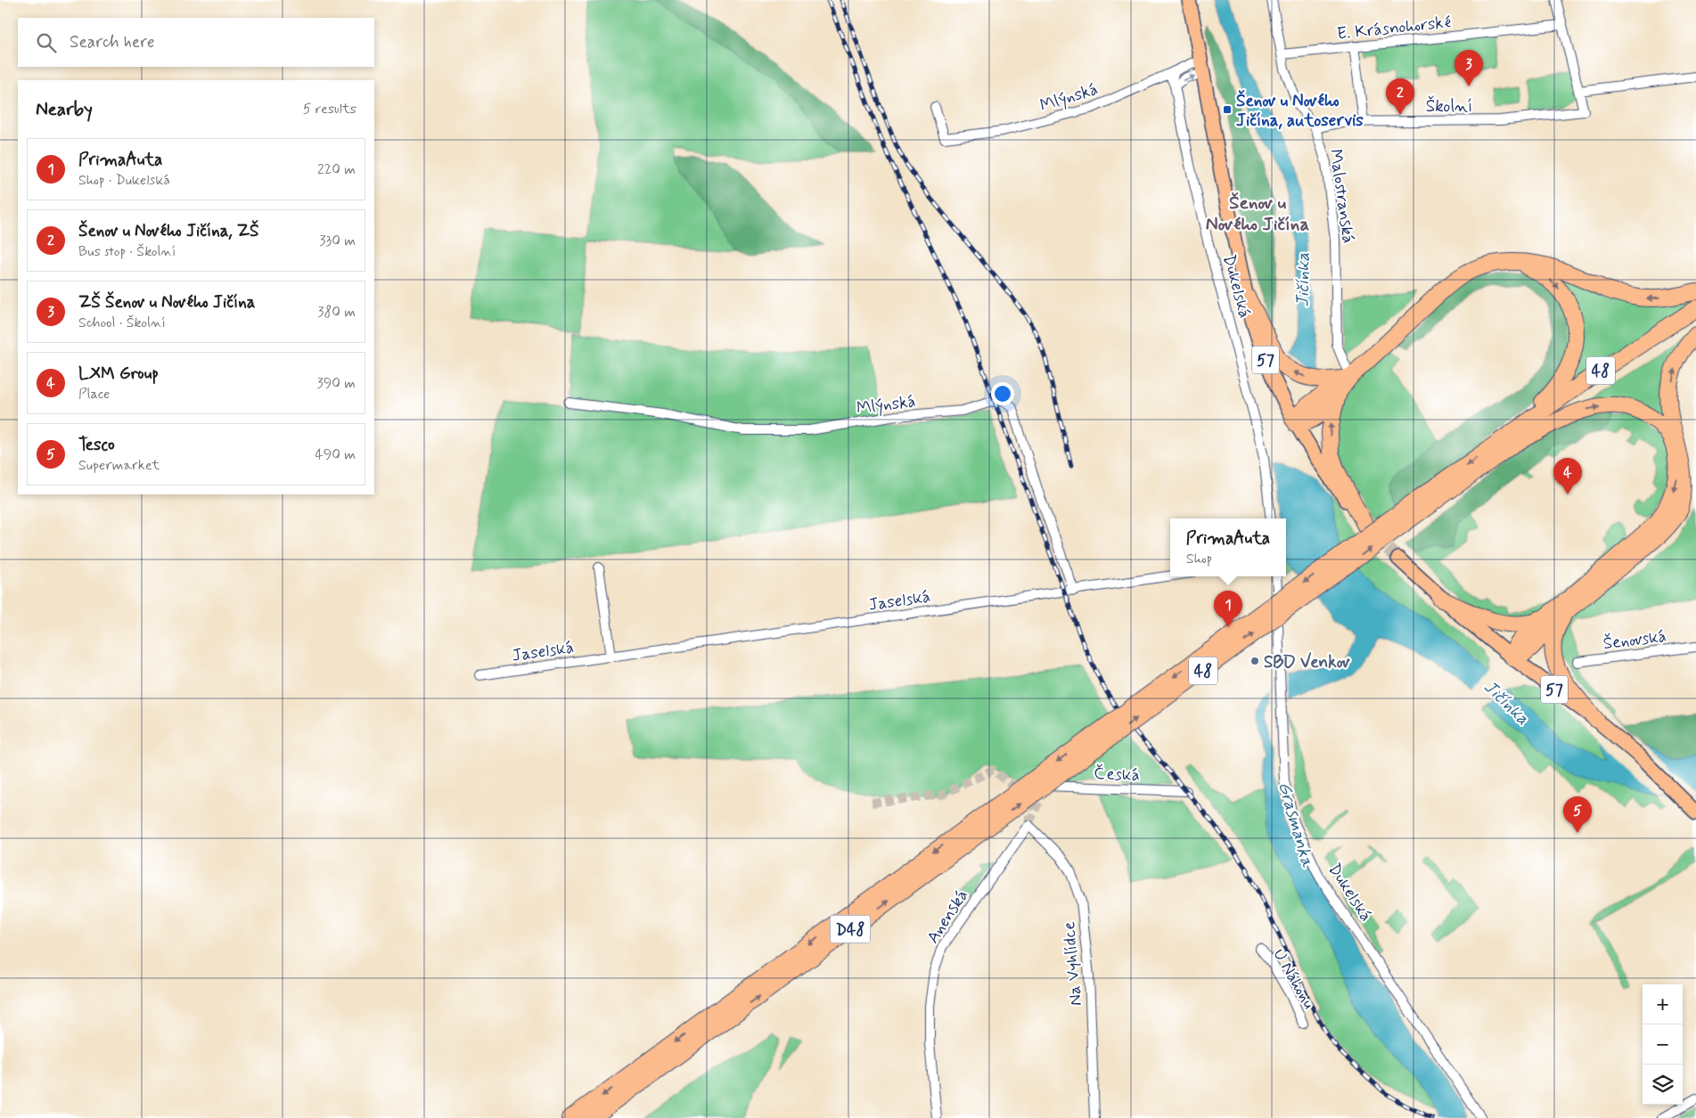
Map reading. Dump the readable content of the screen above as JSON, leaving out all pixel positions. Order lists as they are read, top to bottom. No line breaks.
{"streets":{"highway":["48","D48"],"main road":["57"],"street":["E. Krásnohorské","Mlýnská","Školní","Malostranská","Dukelská","Jaselská","Šenovská","Česká","Anenská","Na Vyhlídce","U Náhonu"]},"crossings":[["E. Krásnohorské","Malostranská"],["Mlýnská","Jaselská"],["Školní","Malostranská"],["48","D48"],["Anenská","Na Vyhlídce"]],"districts":["Šenov u Nového Jičína"],"water":["Jičínka","Grasmanka"],"places":{"transit":["Šenov u Nového Jičína, autoservis"],"other":["SBD Venkov"]},"page":{"search":"Search here","pins":["3","2","4","1","5"],"heading":["Nearby","5 results"],"list":[{"mark":"1","name":"PrimaAuta","note":"Shop · Dukelská","value":"220 m"},{"mark":"2","name":"Šenov u Nového Jičína, ZŠ","note":"Bus stop · Školní","value":"330 m"},{"mark":"3","name":"ZŠ Šenov u Nového Jičína","note":"School · Školní","value":"380 m"},{"mark":"4","name":"LXM Group","note":"Place","value":"390 m"},{"mark":"5","name":"Tesco","note":"Supermarket","value":"490 m"}],"popup":["PrimaAuta","Shop"],"map_buttons":["+","−"]}}
